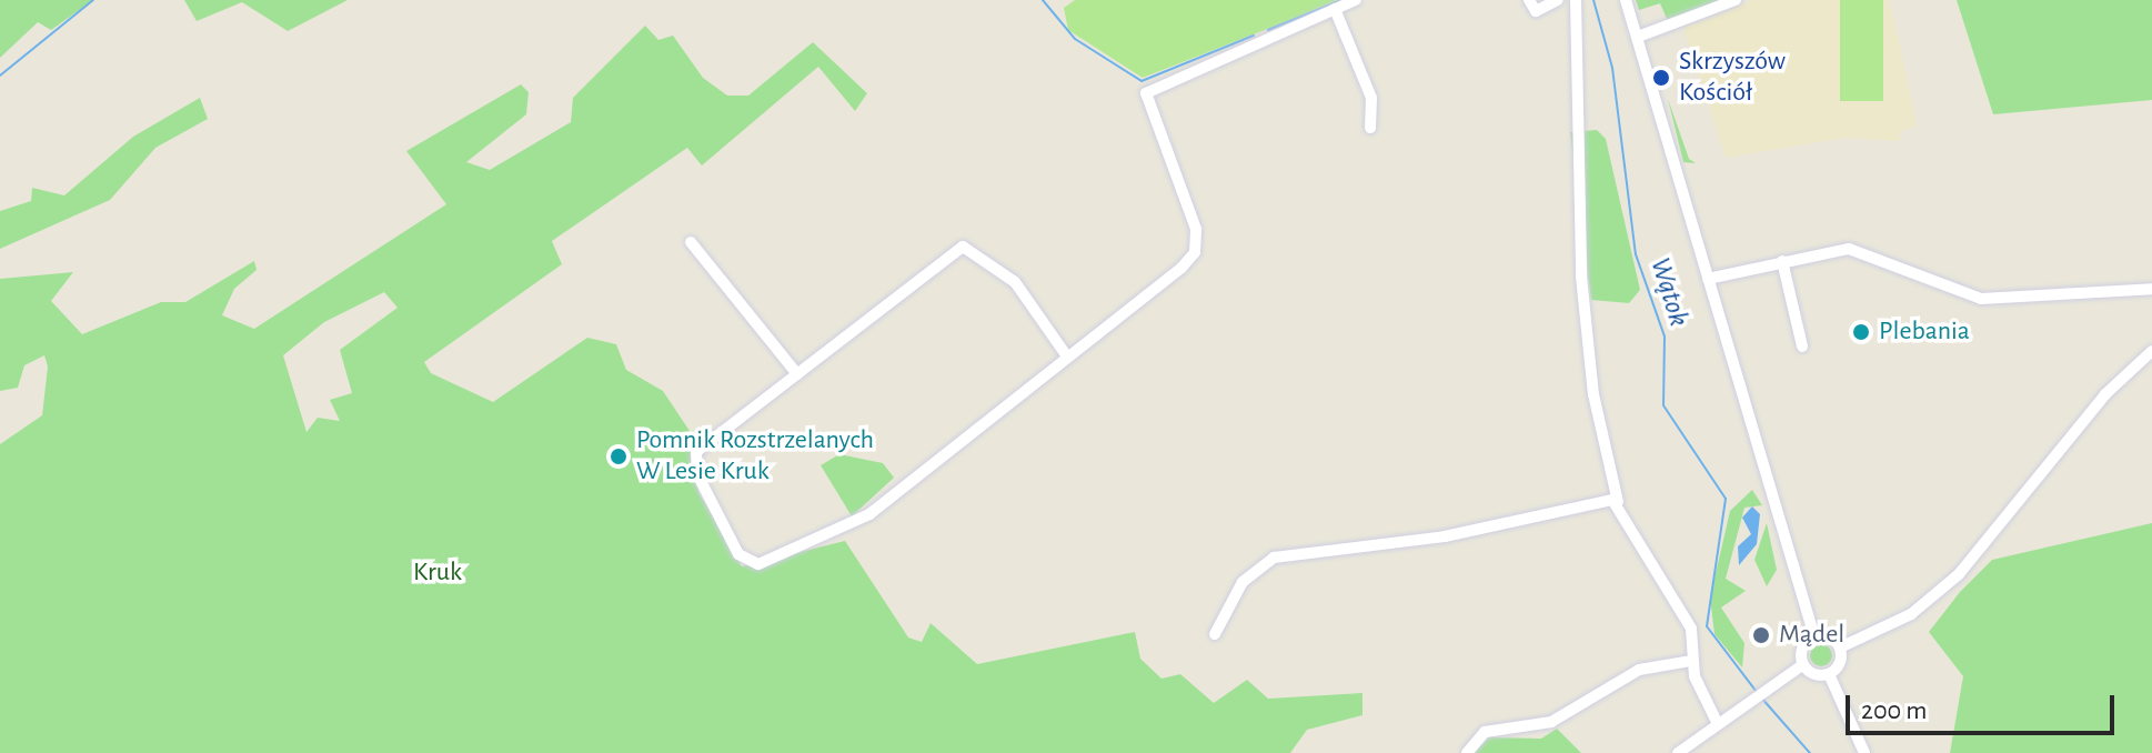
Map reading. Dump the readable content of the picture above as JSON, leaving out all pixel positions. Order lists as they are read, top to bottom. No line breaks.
{"water":["Wątok"],"parks":["Kruk"],"places":["Skrzyszów Kościół","Plebania","Pomnik Rozstrzelanych W Lesie Kruk","Mądel"],"scale_bar":"200 m"}
